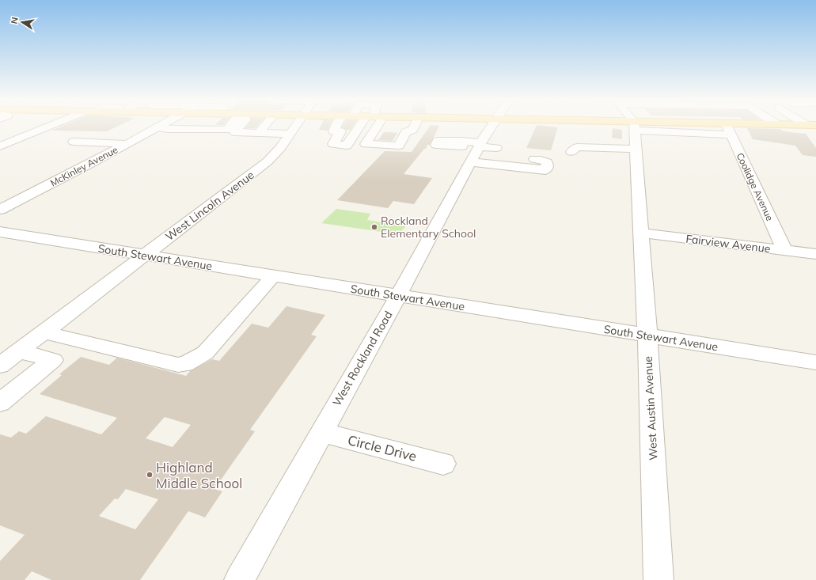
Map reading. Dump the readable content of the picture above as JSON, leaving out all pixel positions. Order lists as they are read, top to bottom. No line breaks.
{"streets":{"street":["McKinley Avenue","Coolidge Avenue","West Lincoln Avenue","Fairview Avenue","South Stewart Avenue","West Rockland Road","West Austin Avenue","Circle Drive"]},"crossings":[["Coolidge Avenue","Fairview Avenue"],["West Lincoln Avenue","South Stewart Avenue"],["Fairview Avenue","West Austin Avenue"],["South Stewart Avenue","West Rockland Road"],["South Stewart Avenue","West Austin Avenue"],["West Rockland Road","Circle Drive"]],"places":["Rockland Elementary School","Highland Middle School"],"north":"left"}
